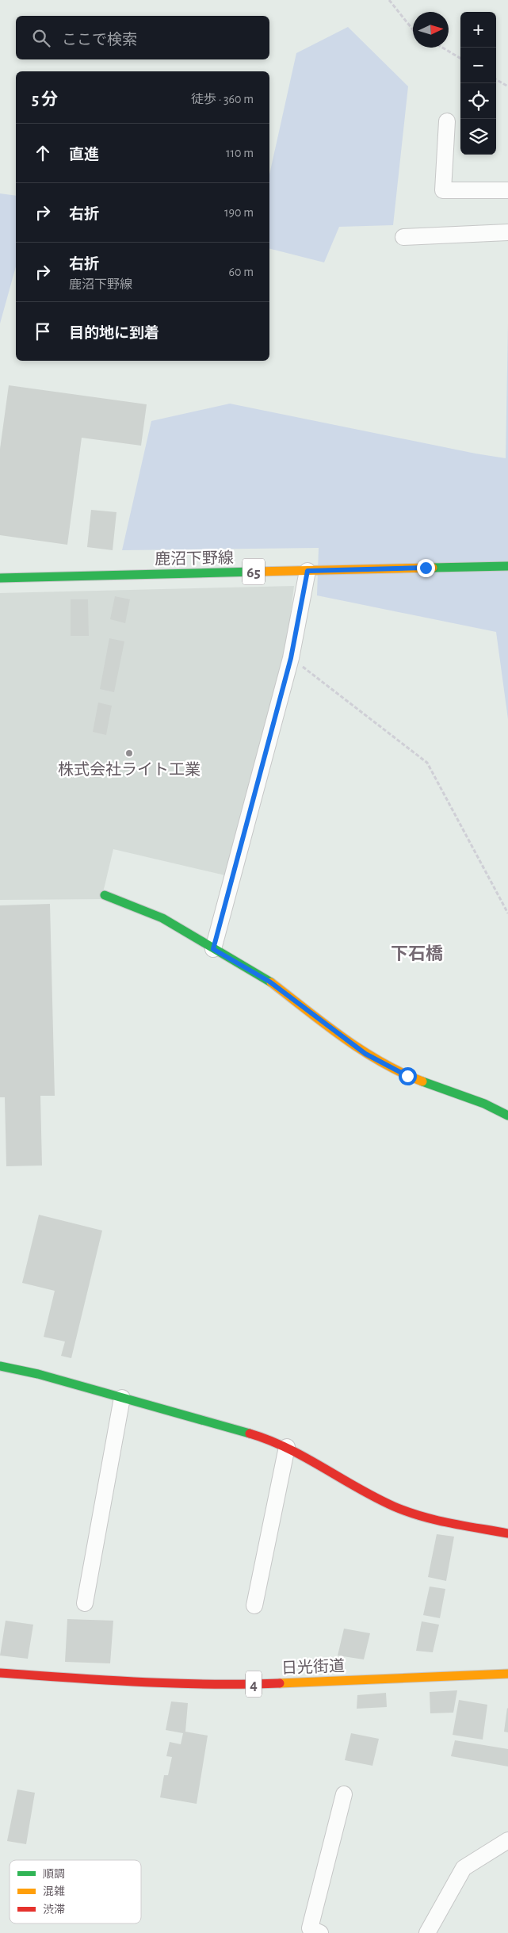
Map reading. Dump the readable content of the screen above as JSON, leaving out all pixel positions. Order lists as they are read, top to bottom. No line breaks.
{"streets":{"main road":["鹿沼下野線","65","日光街道","4"]},"districts":["下石橋"],"places":["株式会社ライト工業"],"legend":["順調","混雑","渋滞"],"north":"right","page":{"map_buttons":["+","−"],"search":"ここで検索","heading":["5 分","徒歩 · 360 m"],"list":[["直進","110 m"],["右折","190 m"],["右折","鹿沼下野線","60 m"],"目的地に到着"]}}
